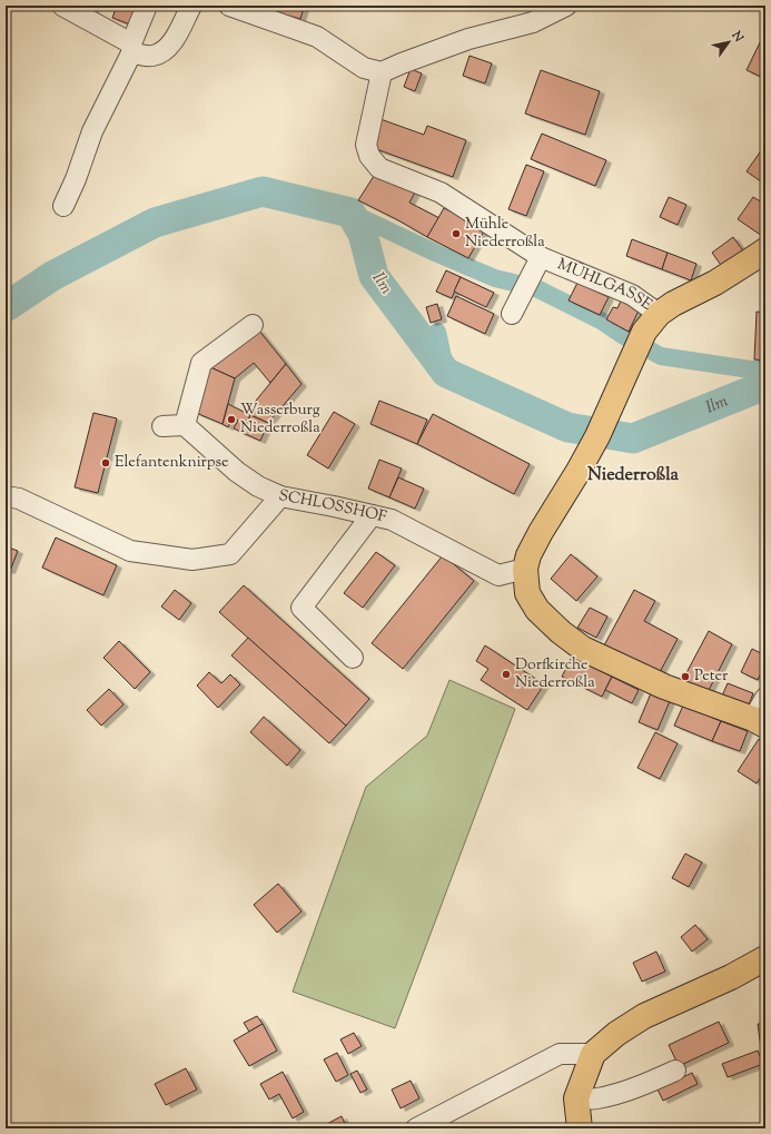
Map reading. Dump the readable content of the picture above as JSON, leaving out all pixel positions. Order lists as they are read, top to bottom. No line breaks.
{"streets":{"street":["MÜHLGASSE","SCHLOSSHOF"]},"districts":["Niederroßla"],"water":["Ilm"],"places":["Mühle Niederroßla","Wasserburg Niederroßla","Elefantenknirpse","Dorfkirche Niederroßla","Peter"],"north":"top right"}
